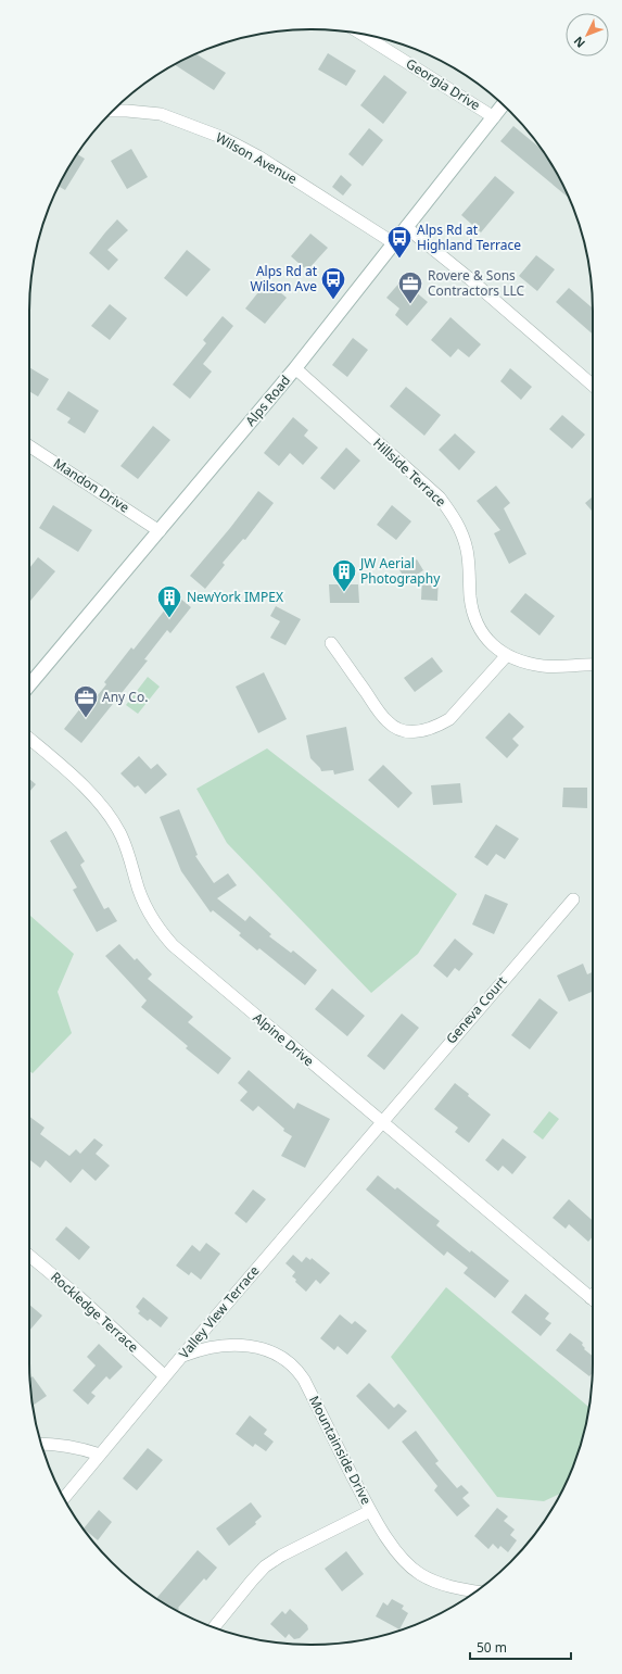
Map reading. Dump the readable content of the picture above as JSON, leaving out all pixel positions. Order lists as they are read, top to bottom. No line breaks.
{"streets":{"main road":["Alps Road"],"street":["Georgia Drive","Wilson Avenue","Hillside Terrace","Mandon Drive","Geneva Court","Alpine Drive","Rockledge Terrace","Valley View Terrace","Mountainside Drive"]},"crossings":[["Georgia Drive","Alps Road"],["Wilson Avenue","Alps Road"],["Alps Road","Hillside Terrace"],["Alps Road","Mandon Drive"],["Geneva Court","Alpine Drive"],["Geneva Court","Valley View Terrace"],["Alpine Drive","Valley View Terrace"],["Rockledge Terrace","Valley View Terrace"],["Valley View Terrace","Mountainside Drive"]],"places":{"bus stop":["Alps Rd at Highland Terrace","Alps Rd at Wilson Ave"],"office":["Rovere & Sons Contractors LLC","Any Co."],"building":["JW Aerial Photography","NewYork IMPEX"]},"scale_bar":"50 m","north":"bottom left"}
